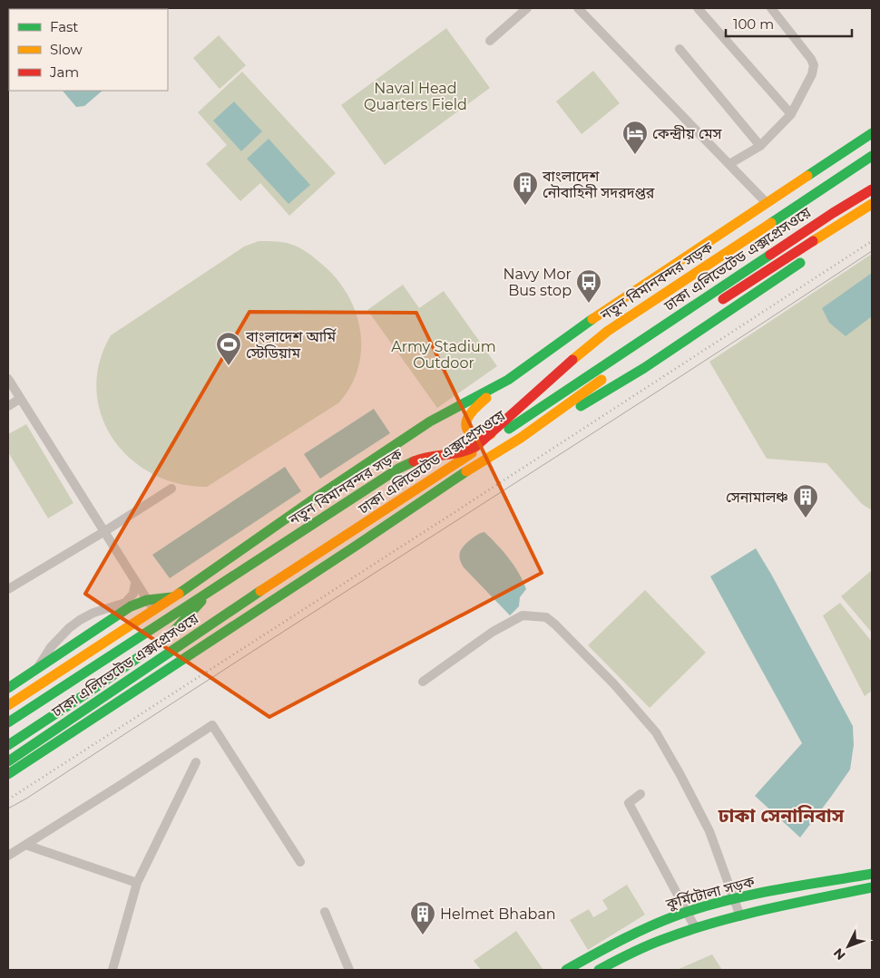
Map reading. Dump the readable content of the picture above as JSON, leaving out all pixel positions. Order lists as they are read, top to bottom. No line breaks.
{"streets":{"main road":["ঢাকা এলিভেটেড এক্সপ্রেসওয়ে","নতুন বিমানবন্দর সড়ক","কুর্মিটোলা সড়ক"]},"districts":["ঢাকা সেনানিবাস"],"parks":["Naval Head Quarters Field","Army Stadium Outdoor"],"places":{"hotel":["কেন্দ্রীয় মেস"],"building":["বাংলাদেশ নৌবাহিনী সদরদপ্তর","সেনামালঞ্চ","Helmet Bhaban"],"bus stop":["Navy Mor Bus stop"],"sports":["বাংলাদেশ আর্মি স্টেডিয়াম"]},"legend":["Fast","Slow","Jam"],"scale_bar":"100 m","north":"bottom left"}
